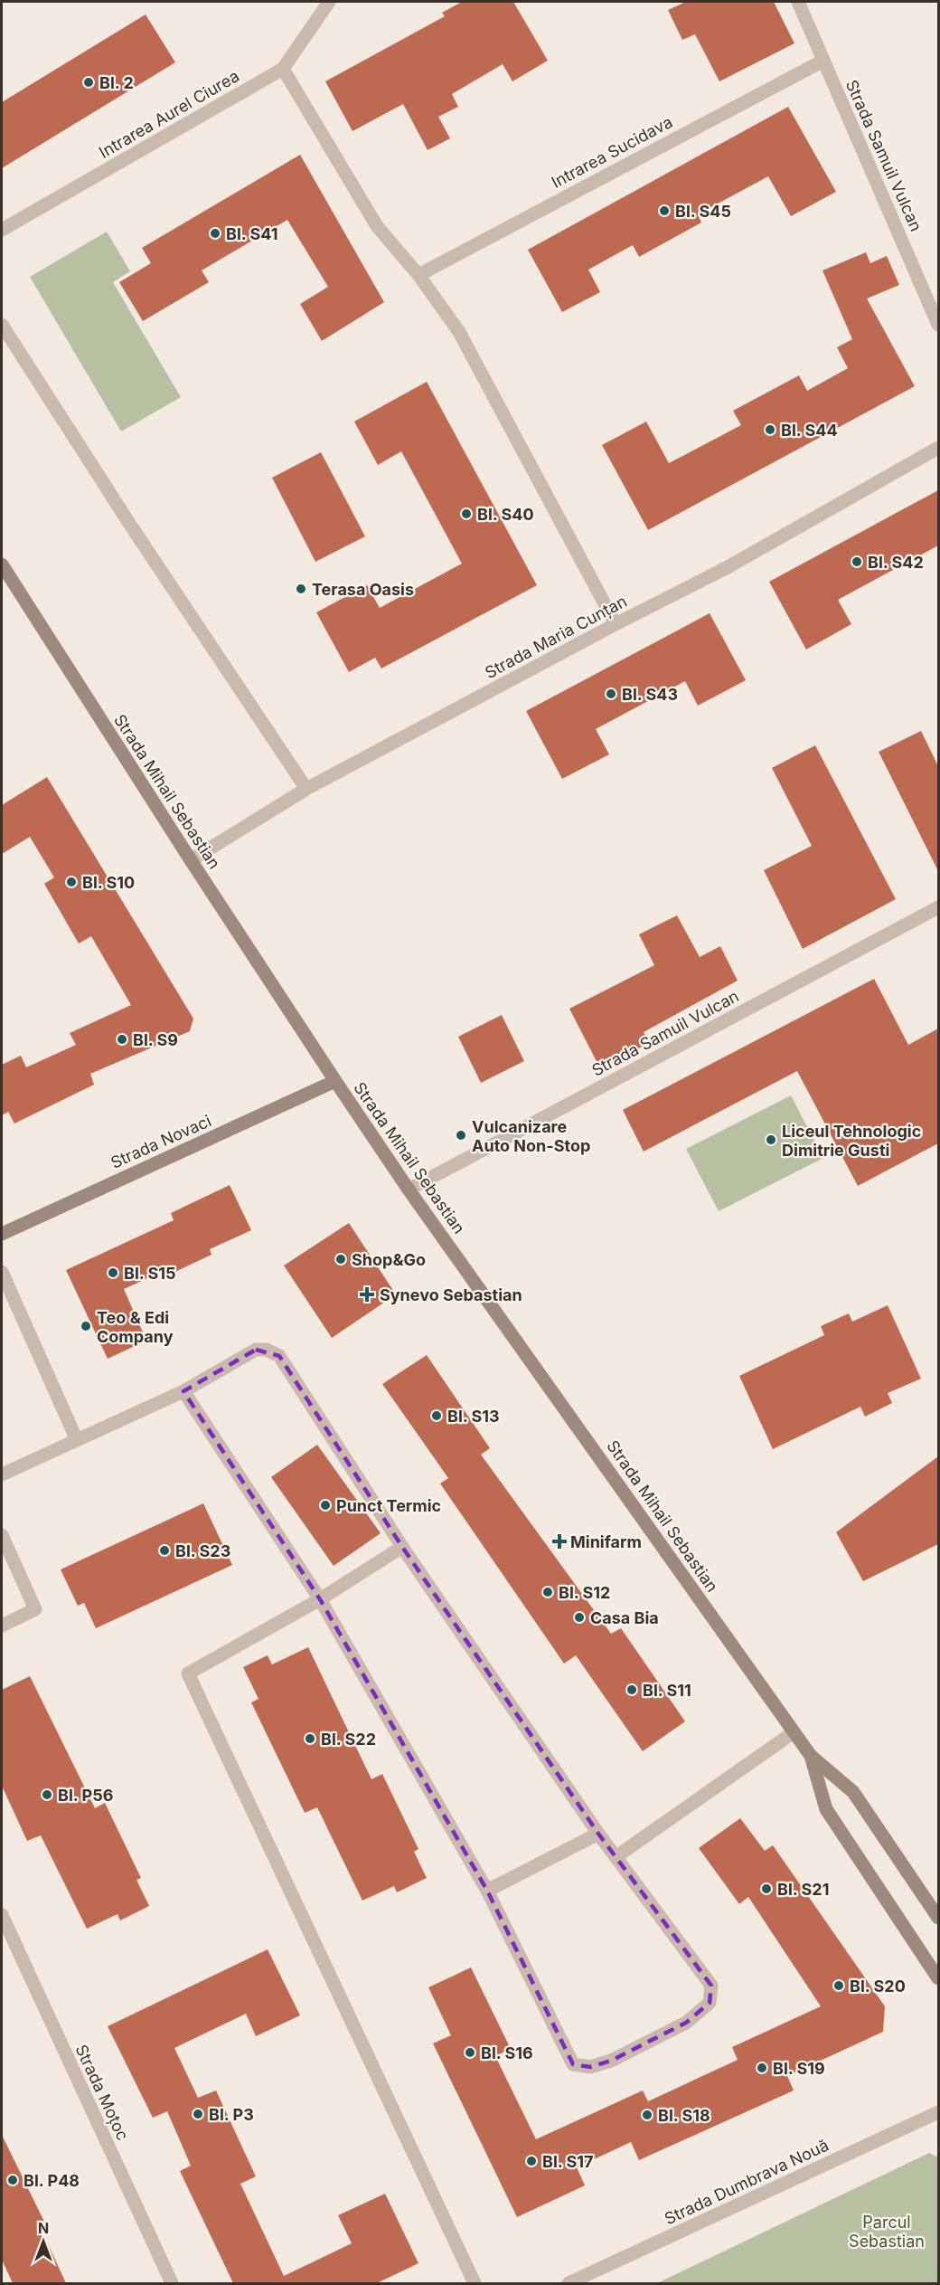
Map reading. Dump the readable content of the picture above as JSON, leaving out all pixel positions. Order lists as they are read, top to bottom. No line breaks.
{"streets":{"main road":["Strada Mihail Sebastian","Strada Novaci"],"street":["Intrarea Aurel Ciurea","Intrarea Sucidava","Strada Samuil Vulcan","Strada Maria Cunțan","Strada Moțoc","Strada Dumbrava Nouă"]},"crossings":[["Intrarea Sucidava","Strada Samuil Vulcan"],["Strada Samuil Vulcan","Strada Mihail Sebastian"],["Strada Maria Cunțan","Strada Mihail Sebastian"],["Strada Mihail Sebastian","Strada Novaci"]],"parks":["Parcul Sebastian"],"places":{"other":["Bl. 2","Bl. S45","Bl. S41","Bl. S44","Bl. S40","Bl. S42","Terasa Oasis","Bl. S43","Bl. S10","Bl. S9","Vulcanizare Auto Non-Stop","Liceul Tehnologic Dimitrie Gusti","Shop&Go","Bl. S15","Teo & Edi Company","Bl. S13","Punct Termic","Bl. S23","Bl. S12","Casa Bia","Bl. S11","Bl. S22","Bl. P56","Bl. S21","Bl. S20","Bl. S16","Bl. S19","Bl. P3","Bl. S18","Bl. S17","Bl. P48"],"health":["Synevo Sebastian","Minifarm"]},"north":"top"}
